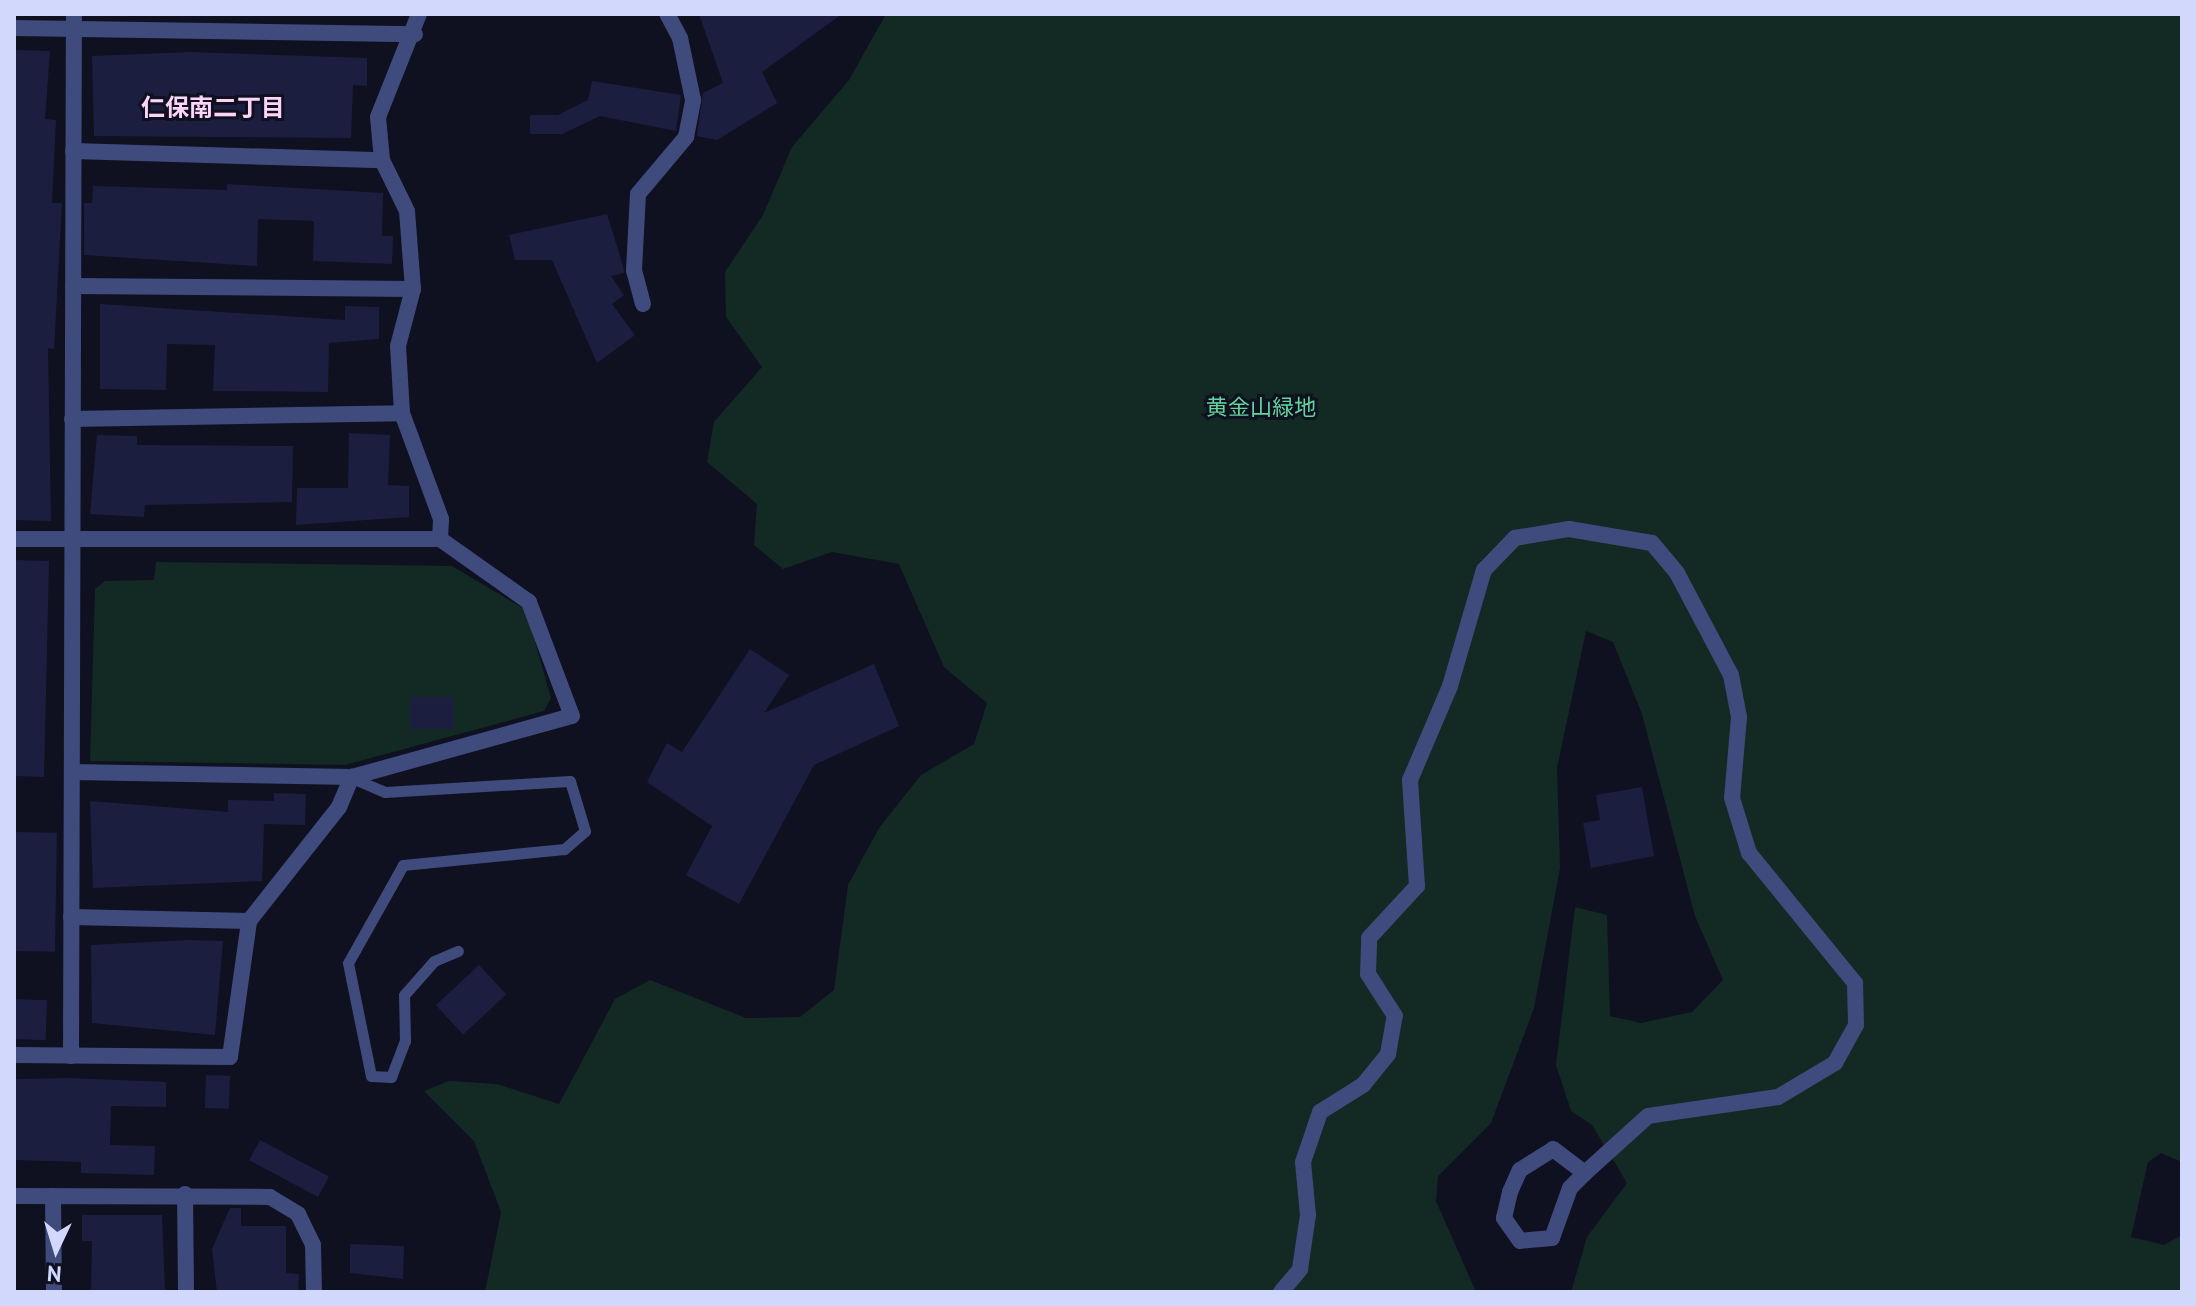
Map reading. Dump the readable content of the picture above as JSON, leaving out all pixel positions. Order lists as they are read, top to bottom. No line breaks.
{"districts":["仁保南二丁目"],"parks":["黄金山緑地"],"north":"bottom"}
